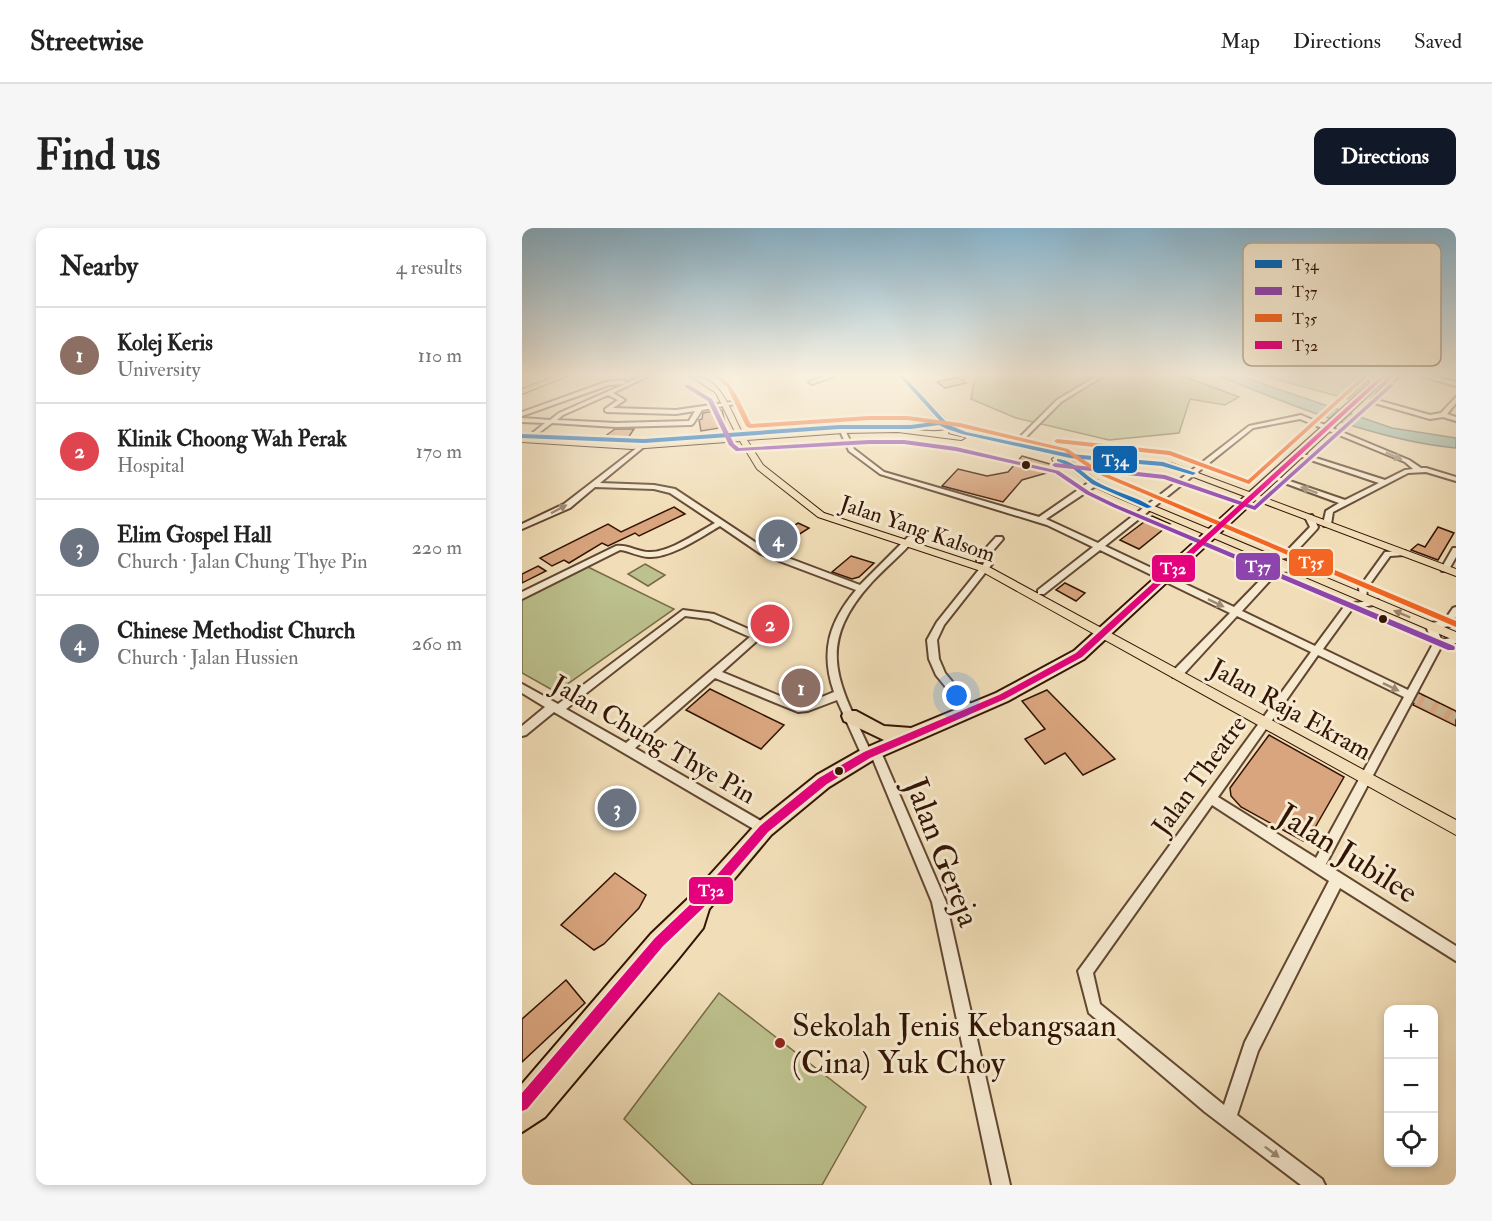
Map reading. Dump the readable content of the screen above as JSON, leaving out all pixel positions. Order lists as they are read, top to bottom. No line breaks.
{"streets":{"main road":["Jalan Yang Kalsom","Jalan Raja Ekram"],"street":["Jalan Chung Thye Pin","Jalan Theatre","Jalan Gereja","Jalan Jubilee"]},"crossings":[["Jalan Yang Kalsom","Jalan Raja Ekram"],["Jalan Yang Kalsom","Jalan Gereja"],["Jalan Raja Ekram","Jalan Theatre"],["Jalan Theatre","Jalan Jubilee"]],"places":["Sekolah Jenis Kebangsaan (Cina) Yuk Choy"],"lines":["transit line T34","transit line T37","transit line T35","transit line T32"],"legend":["T34","T37","T35","T32"],"page":{"header":"Streetwise","nav":["Map","Directions","Saved"],"buttons":"Directions","title":"Find us","heading":["Nearby","4 results"],"list":[{"mark":"1","name":"Kolej Keris","note":"University","value":"110 m"},{"mark":"2","name":"Klinik Choong Wah Perak","note":"Hospital","value":"170 m"},{"mark":"3","name":"Elim Gospel Hall","note":"Church · Jalan Chung Thye Pin","value":"220 m"},{"mark":"4","name":"Chinese Methodist Church","note":"Church · Jalan Hussien","value":"260 m"}],"pins":["4","2","1","3"],"map_buttons":["+","−"]}}
